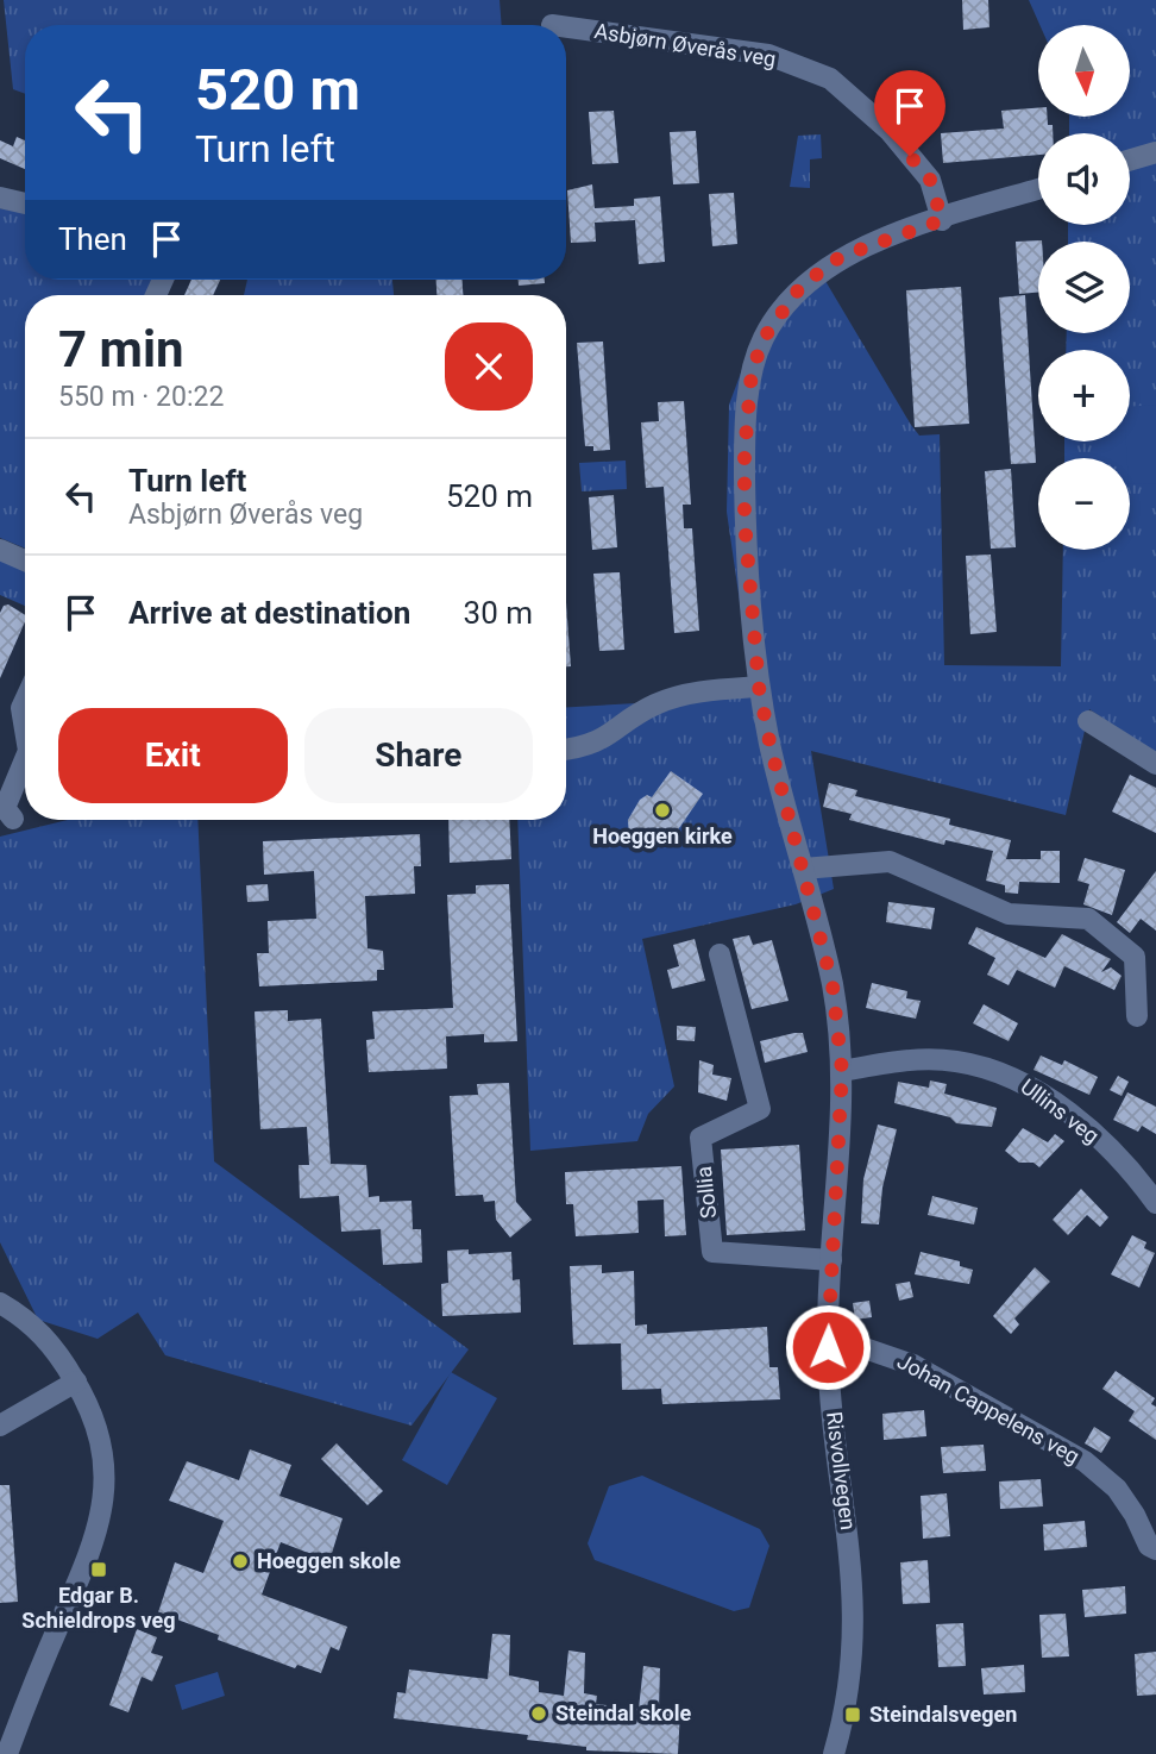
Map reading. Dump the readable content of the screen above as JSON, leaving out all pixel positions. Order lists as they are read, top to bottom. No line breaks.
{"streets":{"street":["Asbjørn Øverås veg","Ullins veg","Sollia","Johan Cappelens veg","Risvollvegen"]},"crossings":[["Asbjørn Øverås veg","Risvollvegen"],["Ullins veg","Risvollvegen"],["Sollia","Risvollvegen"],["Johan Cappelens veg","Risvollvegen"]],"places":{"other":["Hoeggen kirke","Hoeggen skole","Steindal skole"],"transit":["Edgar B. Schieldrops veg","Steindalsvegen"]},"north":"bottom","page":{"map_buttons":["+","−"],"turn":["520 m","Turn left"],"then":"Then","heading":["7 min","550 m · 20:22"],"list":[{"name":"Turn left","note":"Asbjørn Øverås veg","value":"520 m"},{"name":"Arrive at destination","value":"30 m"}],"buttons":["Exit","Share"]}}
